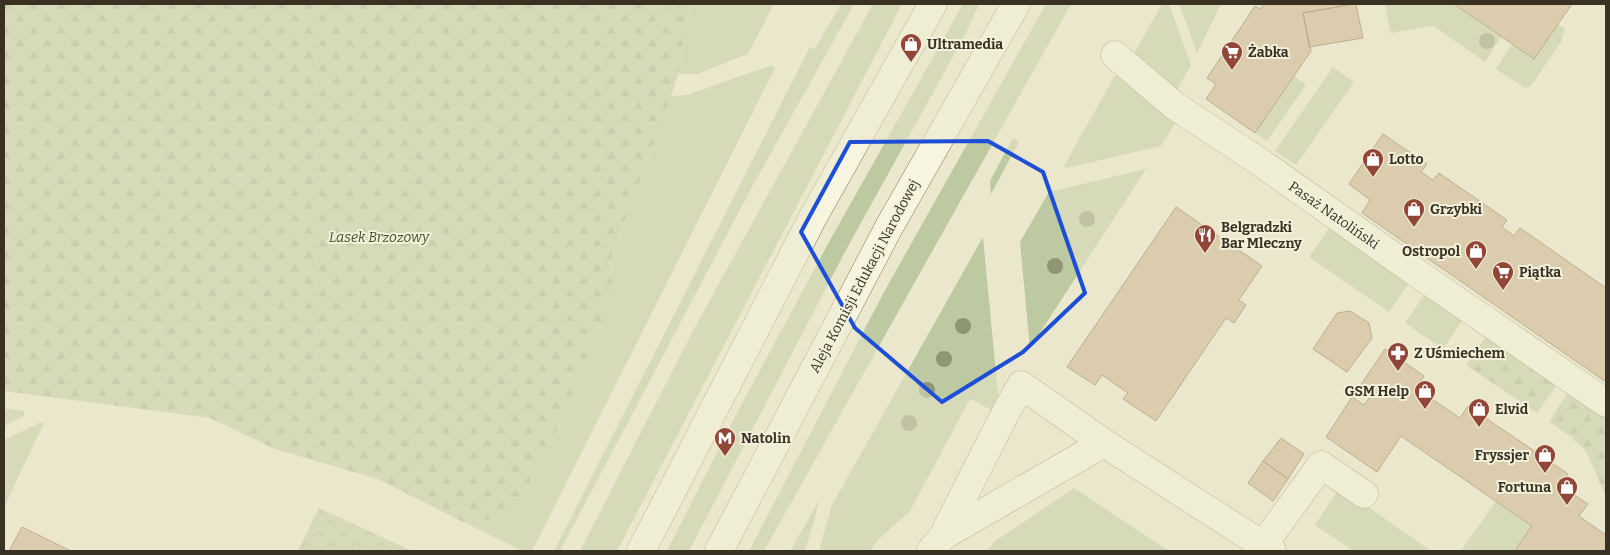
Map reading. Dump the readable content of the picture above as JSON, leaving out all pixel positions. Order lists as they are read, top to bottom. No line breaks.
{"streets":{"street":["Pasaż Natoliński","Aleja Komisji Edukacji Narodowej"]},"parks":["Lasek Brzozowy"],"places":{"shop":["Ultramedia","Lotto","Grzybki","Ostropol","GSM Help","Elvid","Fryssjer","Fortuna"],"supermarket":["Żabka","Piątka"],"restaurant":["Belgradzki Bar Mleczny"],"pharmacy":["Z Uśmiechem"],"metro station":["Natolin"]}}
